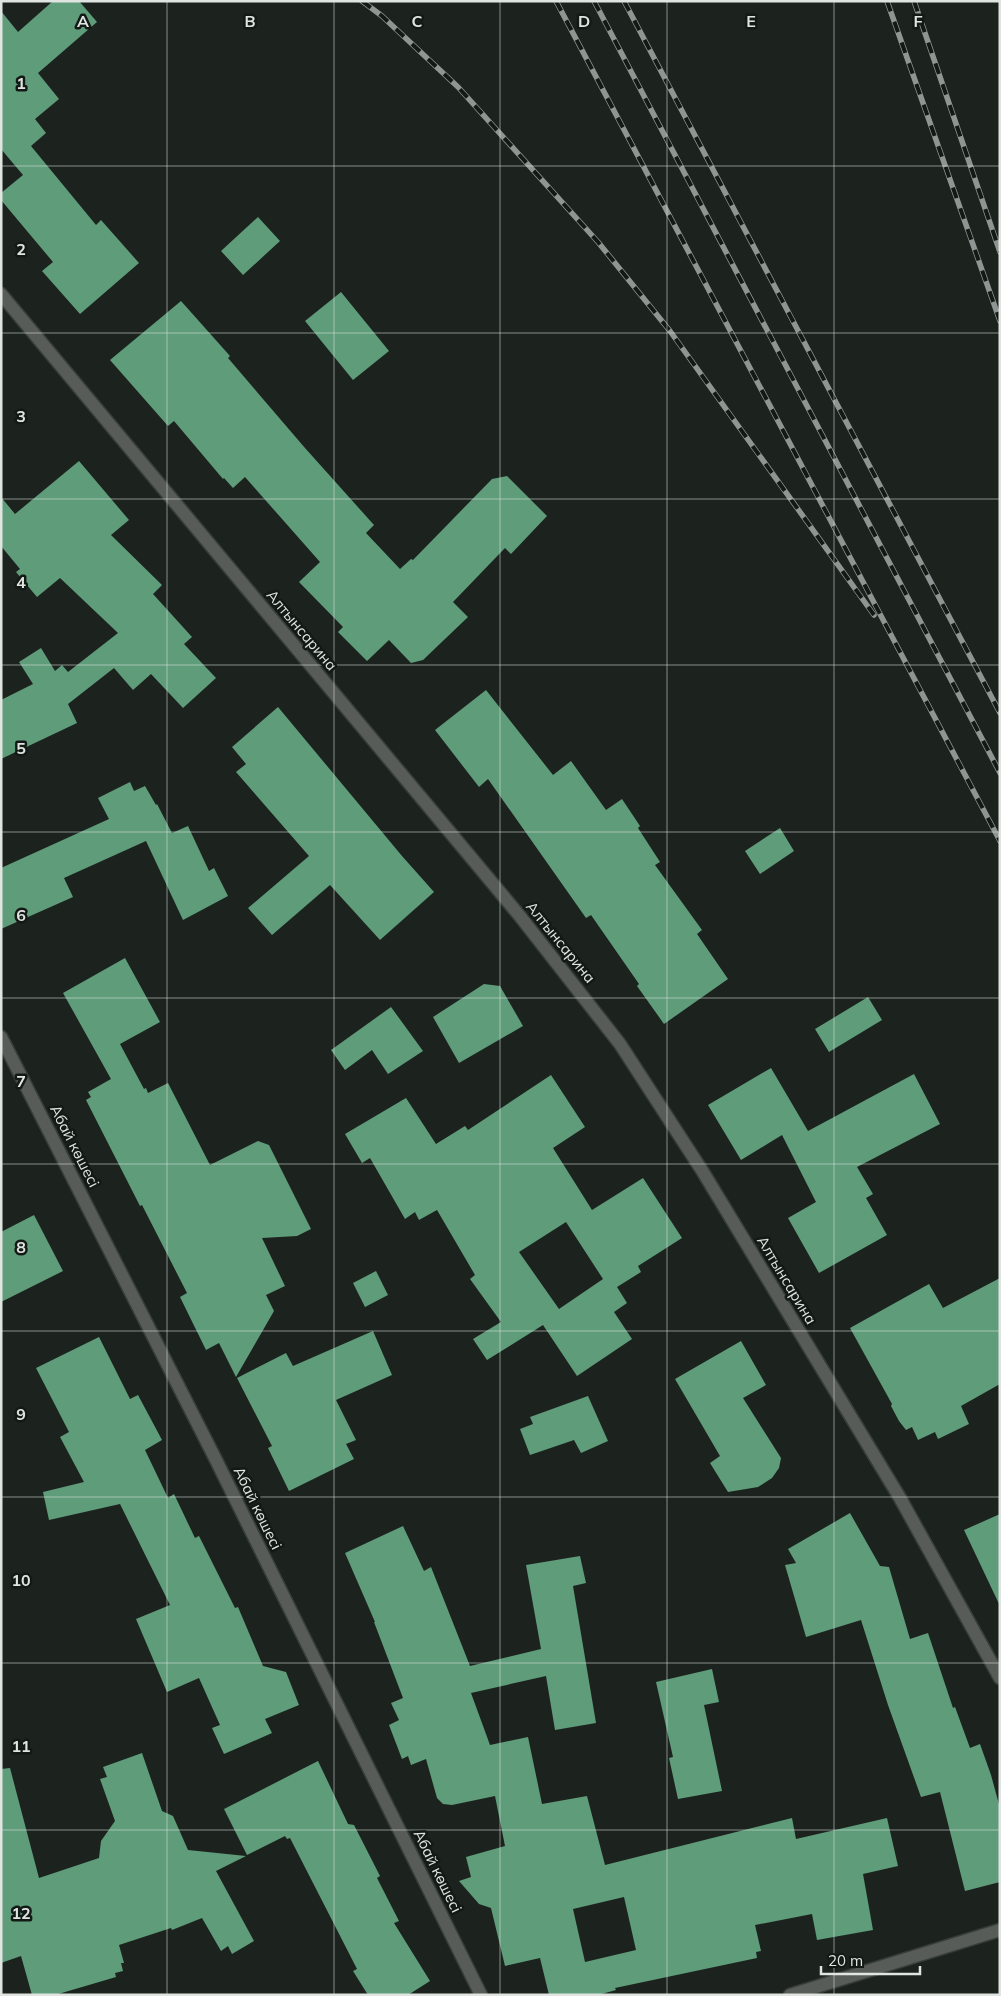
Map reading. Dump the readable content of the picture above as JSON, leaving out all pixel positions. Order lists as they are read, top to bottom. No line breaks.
{"streets":{"street":["Алтынсарина","Абай көшесі"]},"scale_bar":"20 m","grid":{"columns":["A","B","C","D","E","F"],"rows":["1","2","3","4","5","6","7","8","9","10","11","12"]}}
